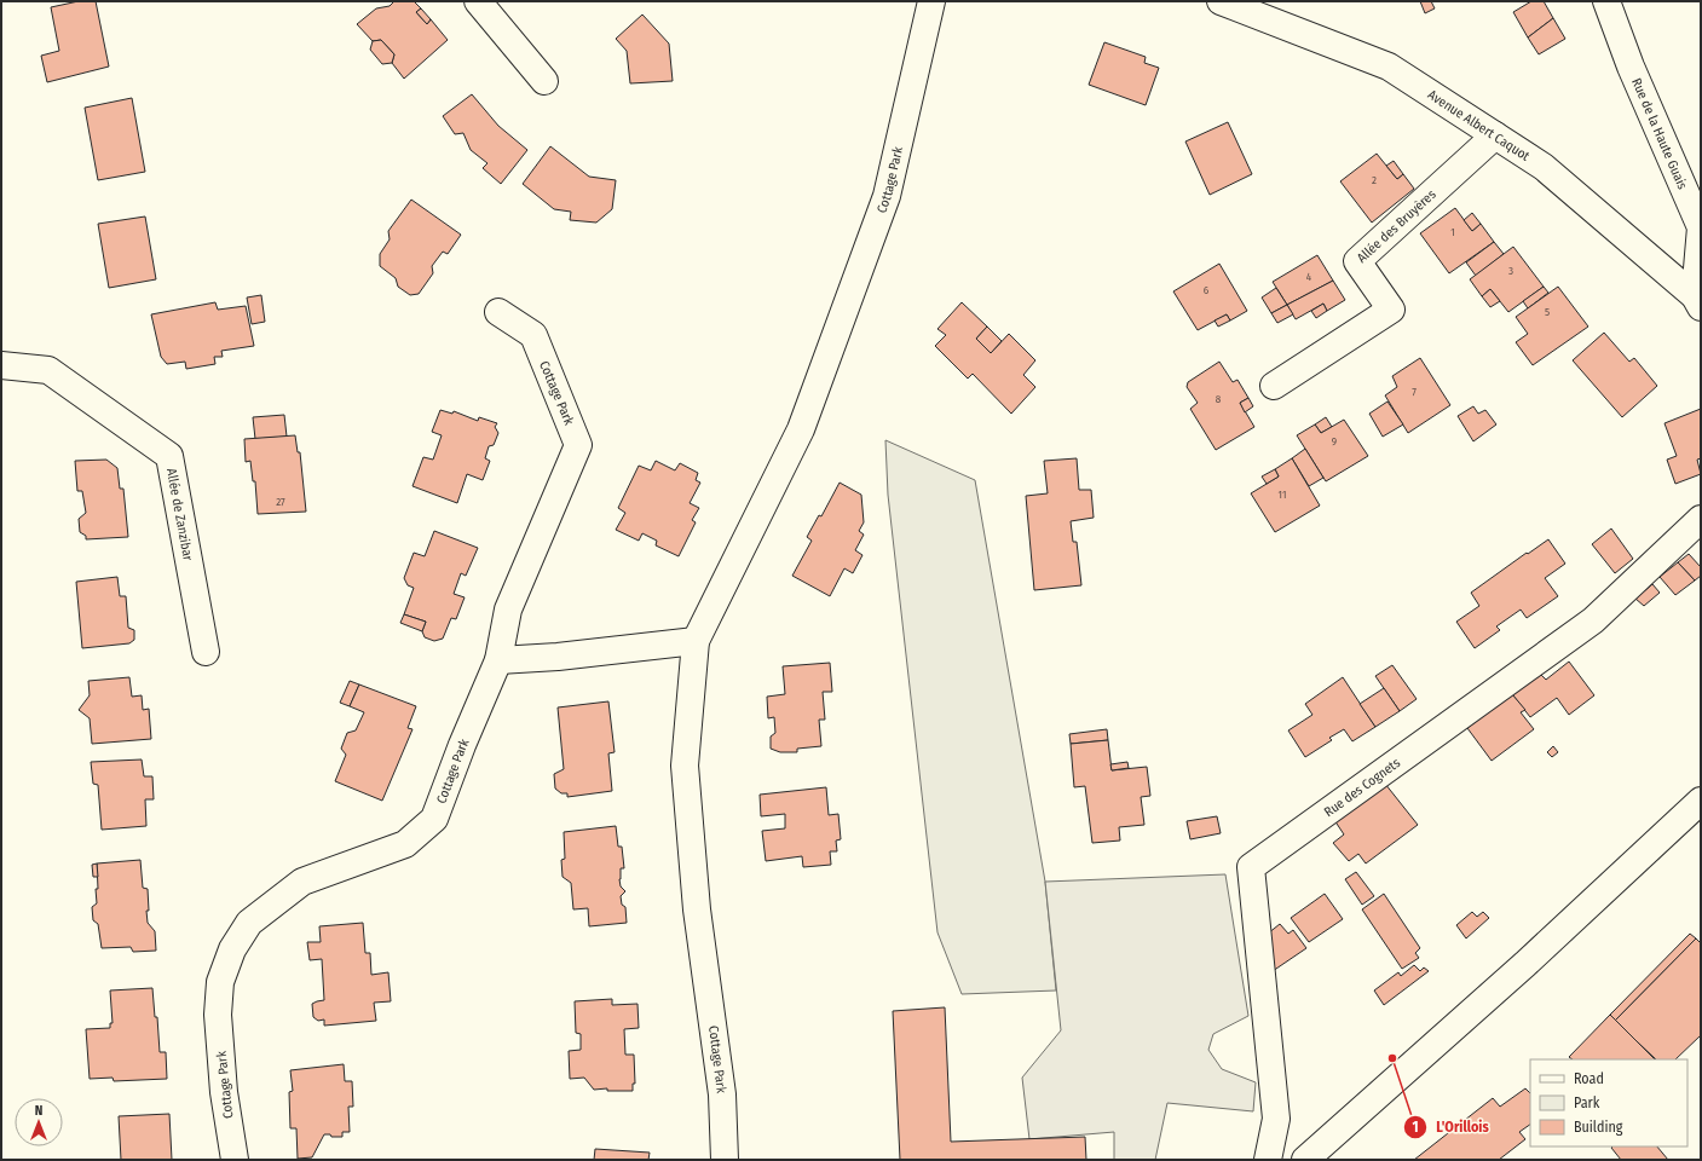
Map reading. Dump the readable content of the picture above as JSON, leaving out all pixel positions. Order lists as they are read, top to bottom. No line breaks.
{"streets":{"street":["Avenue Albert Caquot","Rue de la Haute Guais","Cottage Park","Allée des Bruyères","Allée de Zanzibar","Rue des Cognets"]},"crossings":[["Avenue Albert Caquot","Rue de la Haute Guais"],["Avenue Albert Caquot","Allée des Bruyères"]],"places":["L'Orillois"],"house_numbers":["2","1","3","4","6","5","7","8","9","11","27"],"legend":["Road","Park","Building"],"north":"top"}
